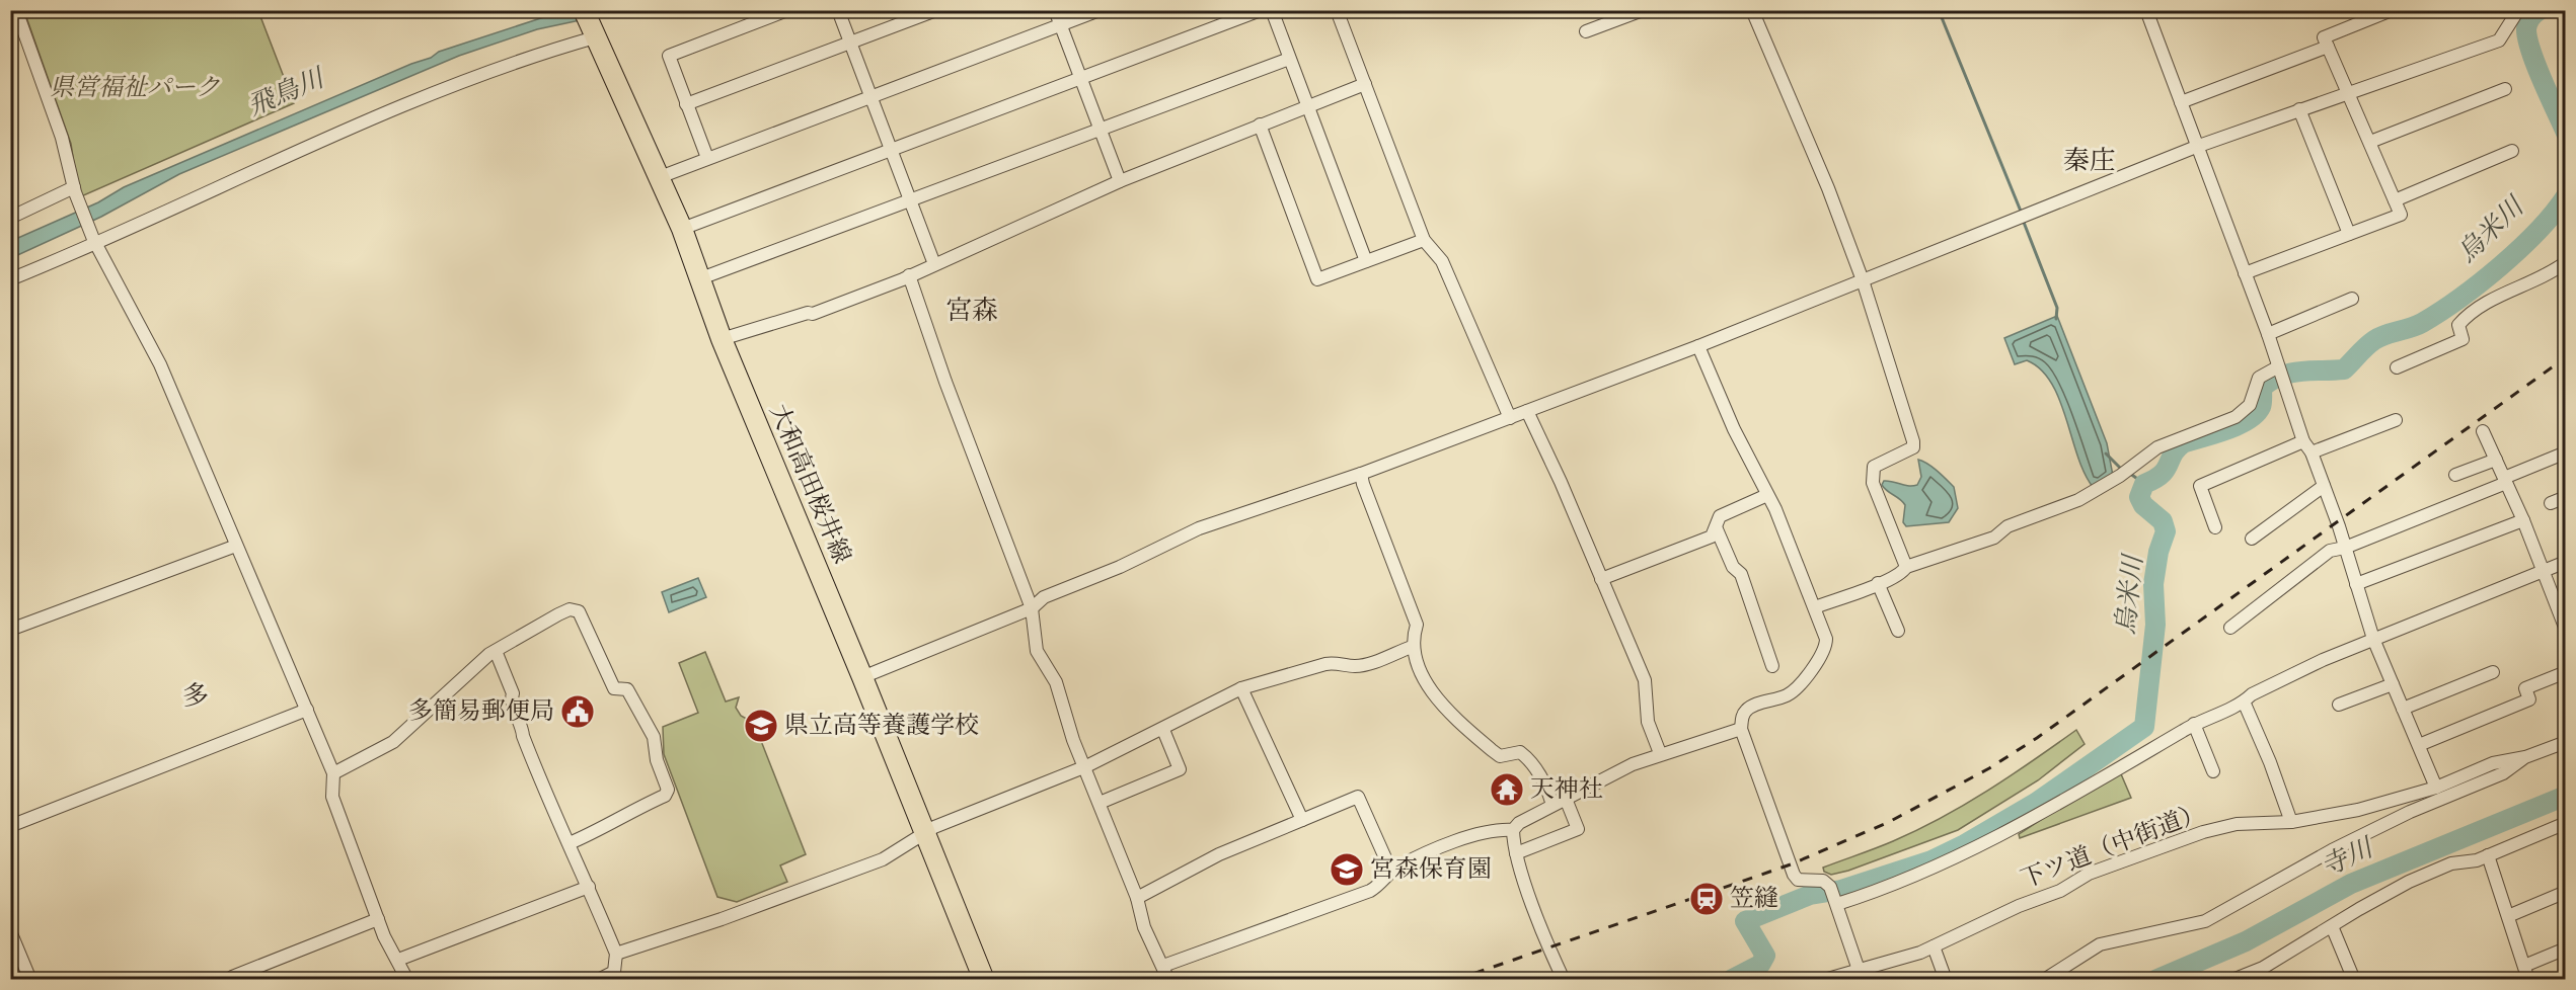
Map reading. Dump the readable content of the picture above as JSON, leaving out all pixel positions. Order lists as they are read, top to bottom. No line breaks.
{"streets":{"main road":["大和高田桜井線"],"street":["下ツ道（中街道）"]},"districts":["秦庄","宮森","多"],"water":["飛鳥川","烏米川","寺川"],"parks":["県営福祉パーク"],"places":{"public building":["多簡易郵便局"],"school or university":["県立高等養護学校","宮森保育園"],"temple":["天神社"],"station":["笠縫"]}}
